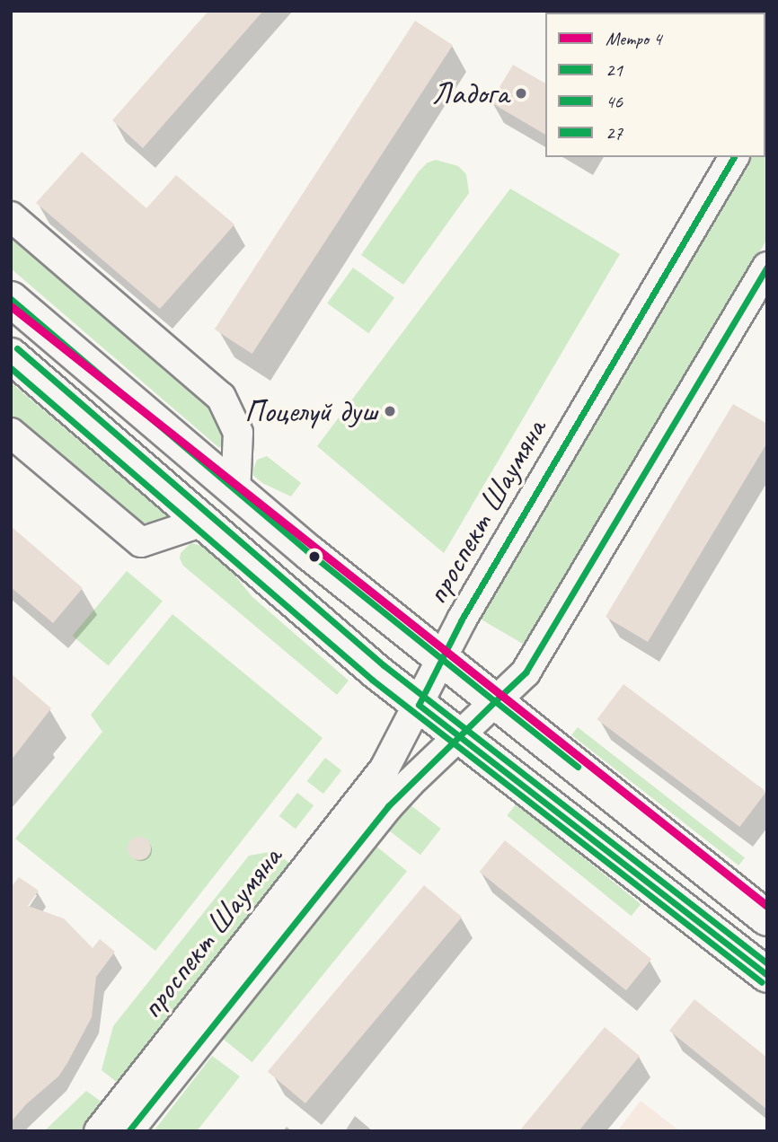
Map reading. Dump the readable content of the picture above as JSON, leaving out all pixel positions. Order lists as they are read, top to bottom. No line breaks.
{"streets":{"street":["проспект Шаумяна"]},"places":["Ладога","Поцелуй душ"],"lines":["transit line 21","metro line 4","transit line 27","transit line 46"],"legend":["Метро 4","21","46","27"]}
